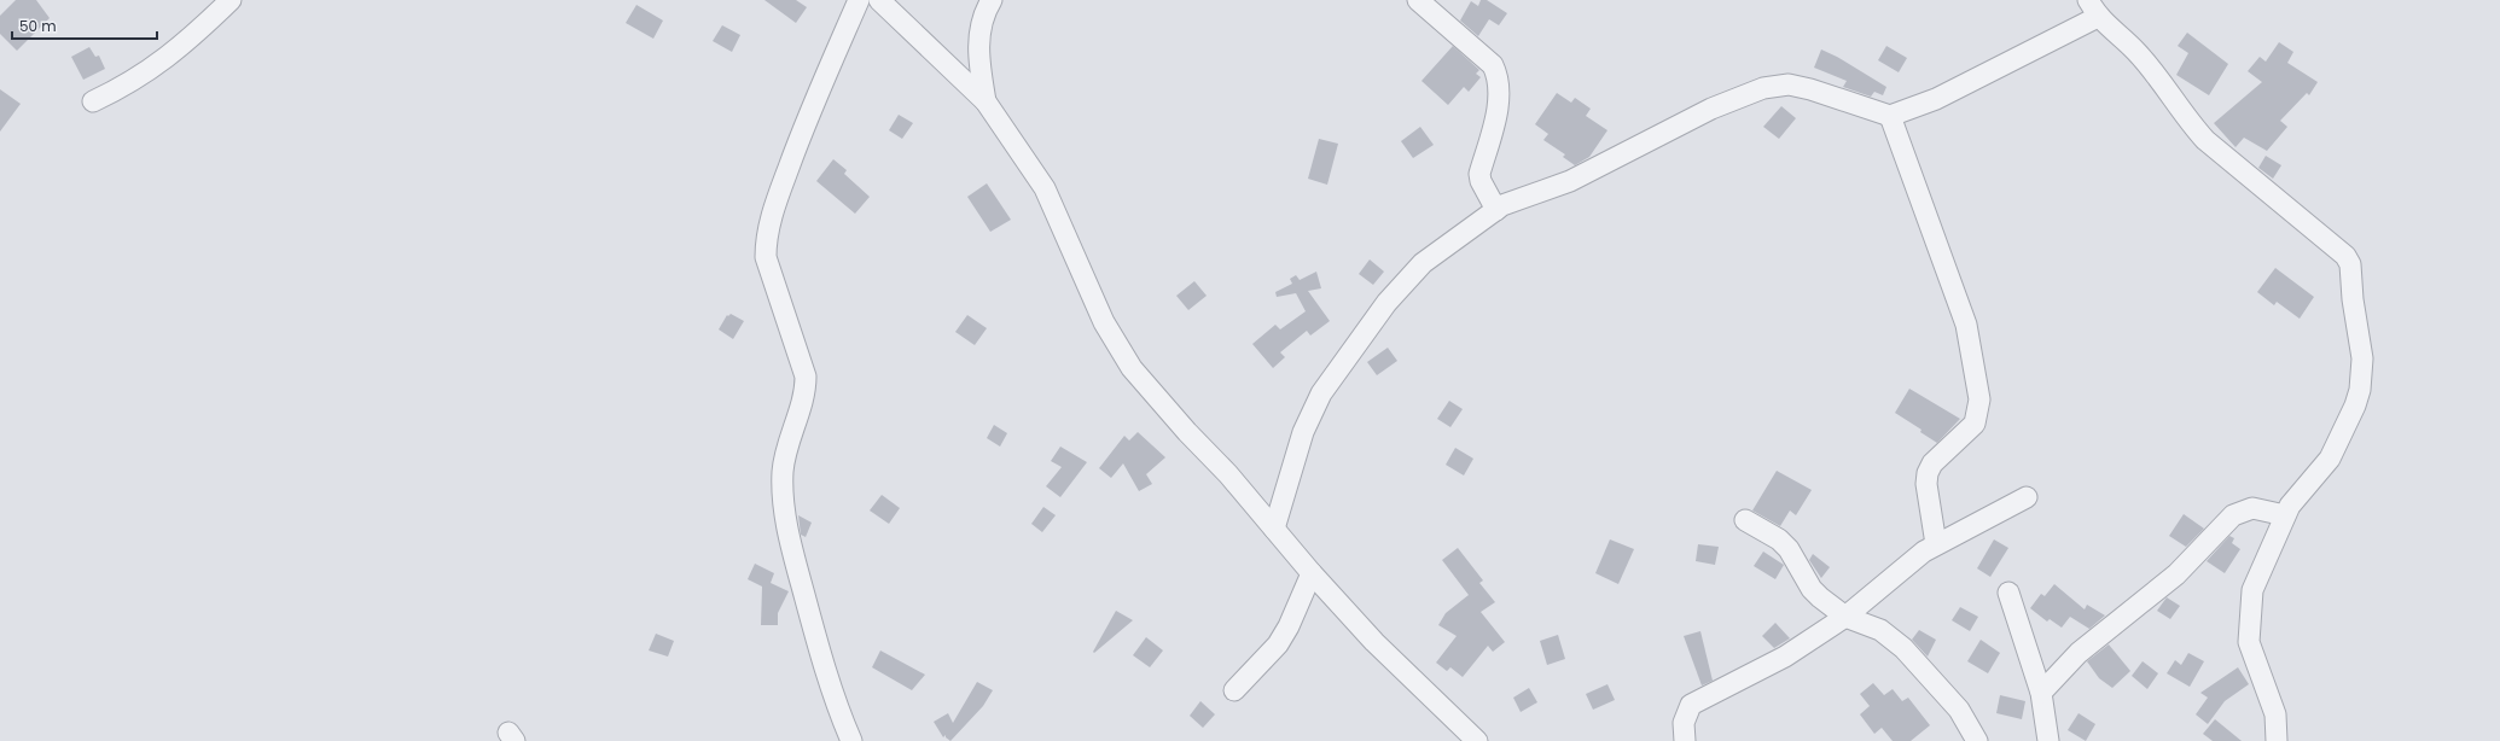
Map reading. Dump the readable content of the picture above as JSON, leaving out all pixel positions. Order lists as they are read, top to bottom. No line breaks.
{"scale_bar":"50 m"}
